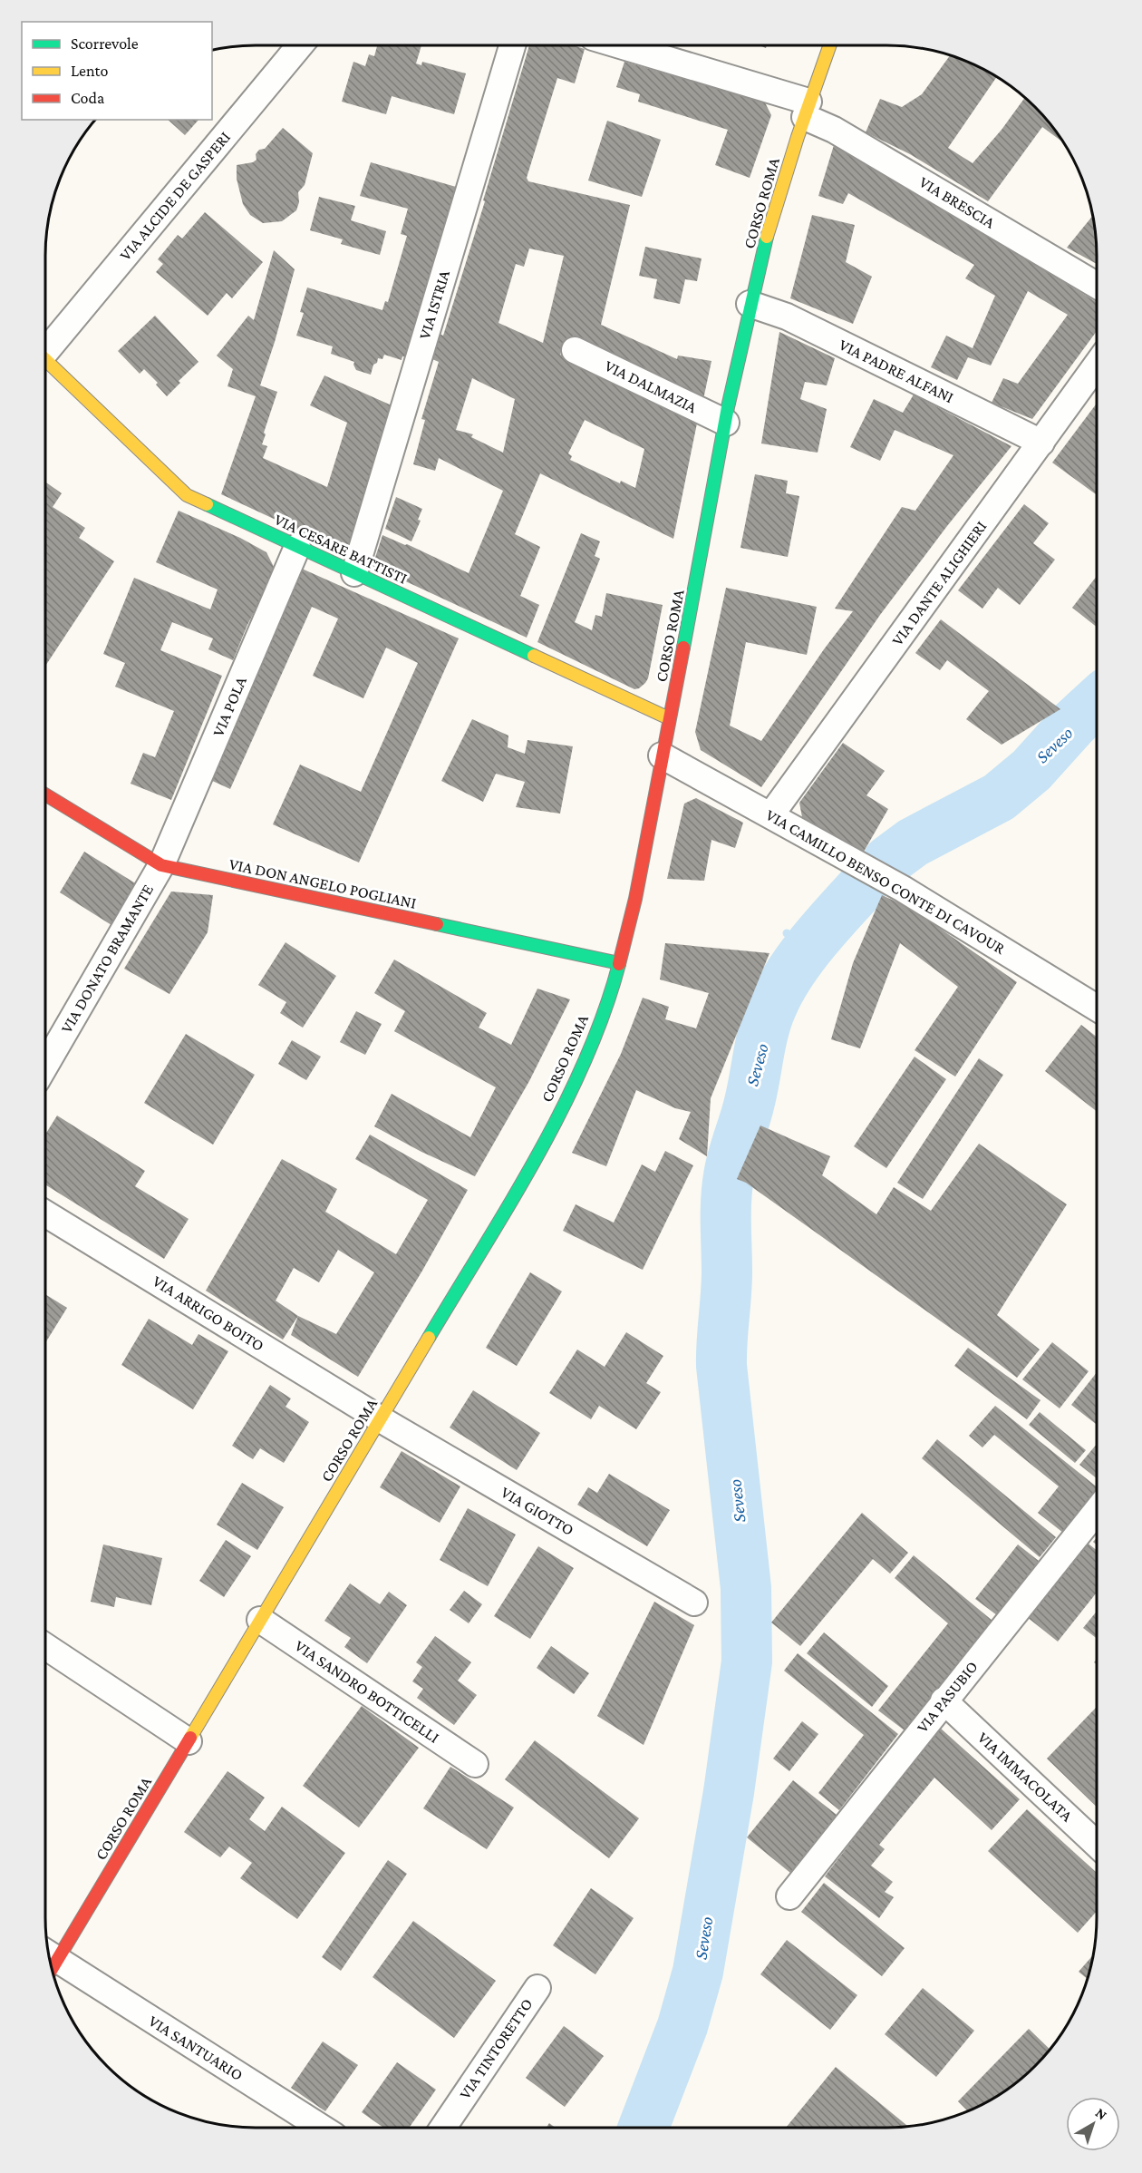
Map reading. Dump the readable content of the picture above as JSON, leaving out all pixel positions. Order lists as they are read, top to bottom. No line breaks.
{"streets":{"street":["VIA ALCIDE DE GASPERI","VIA BRESCIA","CORSO ROMA","VIA ISTRIA","VIA PADRE ALFANI","VIA DALMAZIA","VIA CESARE BATTISTI","VIA DANTE ALIGHIERI","VIA POLA","VIA CAMILLO BENSO CONTE DI CAVOUR","VIA DON ANGELO POGLIANI","VIA DONATO BRAMANTE","VIA ARRIGO BOITO","VIA GIOTTO","VIA SANDRO BOTTICELLI","VIA PASUBIO","VIA IMMACOLATA","VIA SANTUARIO","VIA TINTORETTO"]},"crossings":[["VIA BRESCIA","CORSO ROMA"],["CORSO ROMA","VIA PADRE ALFANI"],["CORSO ROMA","VIA DALMAZIA"],["CORSO ROMA","VIA CESARE BATTISTI"],["CORSO ROMA","VIA CAMILLO BENSO CONTE DI CAVOUR"],["CORSO ROMA","VIA DON ANGELO POGLIANI"],["CORSO ROMA","VIA ARRIGO BOITO"],["CORSO ROMA","VIA GIOTTO"],["CORSO ROMA","VIA SANDRO BOTTICELLI"],["VIA ISTRIA","VIA CESARE BATTISTI"],["VIA PADRE ALFANI","VIA DANTE ALIGHIERI"],["VIA CESARE BATTISTI","VIA POLA"],["VIA DANTE ALIGHIERI","VIA CAMILLO BENSO CONTE DI CAVOUR"],["VIA POLA","VIA DON ANGELO POGLIANI"],["VIA POLA","VIA DONATO BRAMANTE"],["VIA DON ANGELO POGLIANI","VIA DONATO BRAMANTE"],["VIA ARRIGO BOITO","VIA GIOTTO"],["VIA PASUBIO","VIA IMMACOLATA"]],"water":["Seveso"],"legend":["Scorrevole","Lento","Coda"],"north":"top right"}
